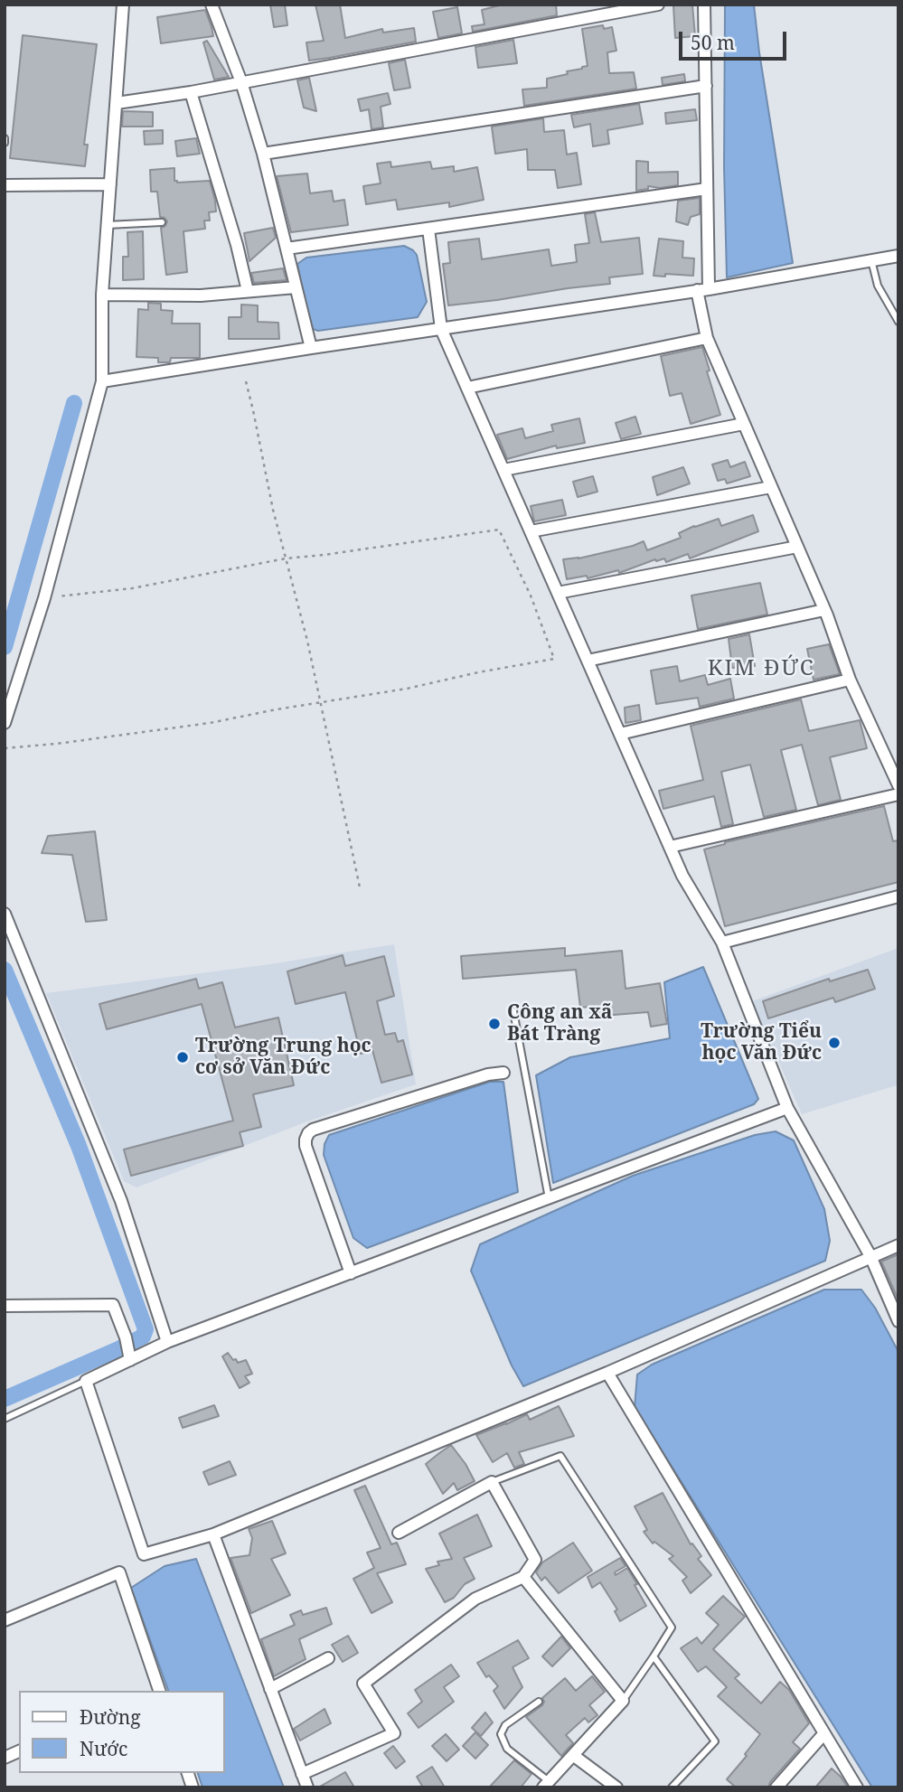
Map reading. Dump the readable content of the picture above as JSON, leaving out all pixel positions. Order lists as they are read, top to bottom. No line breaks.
{"districts":["KIM ĐỨC"],"places":["Công an xã Bát Tràng","Trường Tiểu học Văn Đức","Trường Trung học cơ sở Văn Đức"],"legend":["Đường","Nước"],"scale_bar":"50 m"}
